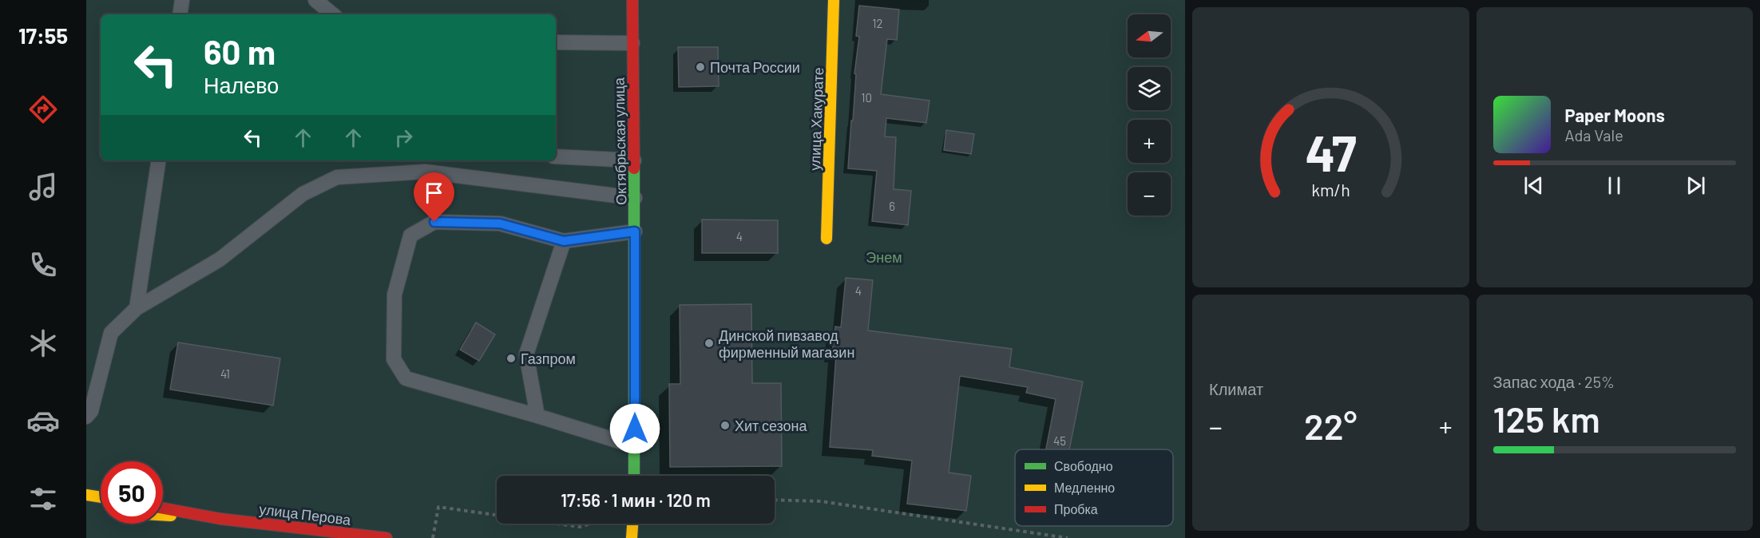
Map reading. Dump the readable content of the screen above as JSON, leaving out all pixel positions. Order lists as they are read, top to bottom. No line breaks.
{"streets":{"main road":["улица Хакурате","Октябрьская улица","улица Перова"]},"parks":["Энем"],"places":["Почта России","Динской пивзавод фирменный магазин","Газпром","Хит сезона"],"house_numbers":["12","10","6","4","4","41","45"],"legend":["Свободно","Медленно","Пробка"],"north":"left","page":{"tabs":"17:55","map_buttons":["+","−"],"turn":["60 m","Налево"],"song":["Paper Moons","Ada Vale"],"tile":["Климат",["Запас хода · 25%","125 km"]],"heat":["−","22°","+"],"limit":"50","trip":"17:56 · 1 мин · 120 m","gauge":["47","km/h"]}}
